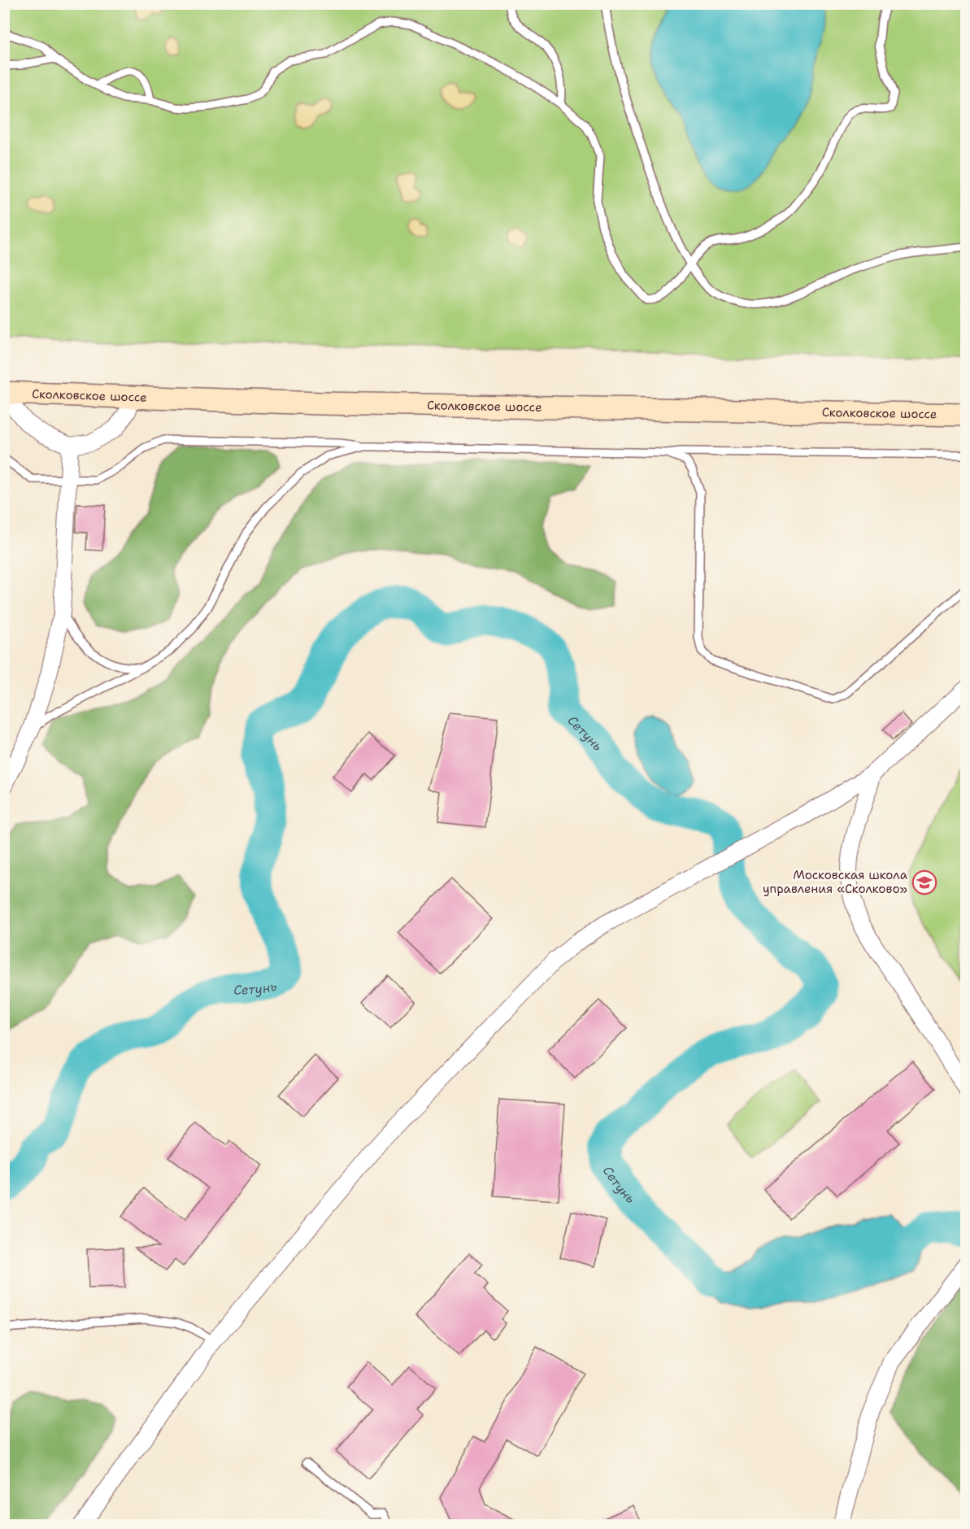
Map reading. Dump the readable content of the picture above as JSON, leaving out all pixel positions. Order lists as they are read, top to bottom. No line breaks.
{"streets":{"street":["Сколковское шоссе"]},"water":["Сетунь"],"places":{"school or university":["Московская школа управления «Сколково»"]}}
